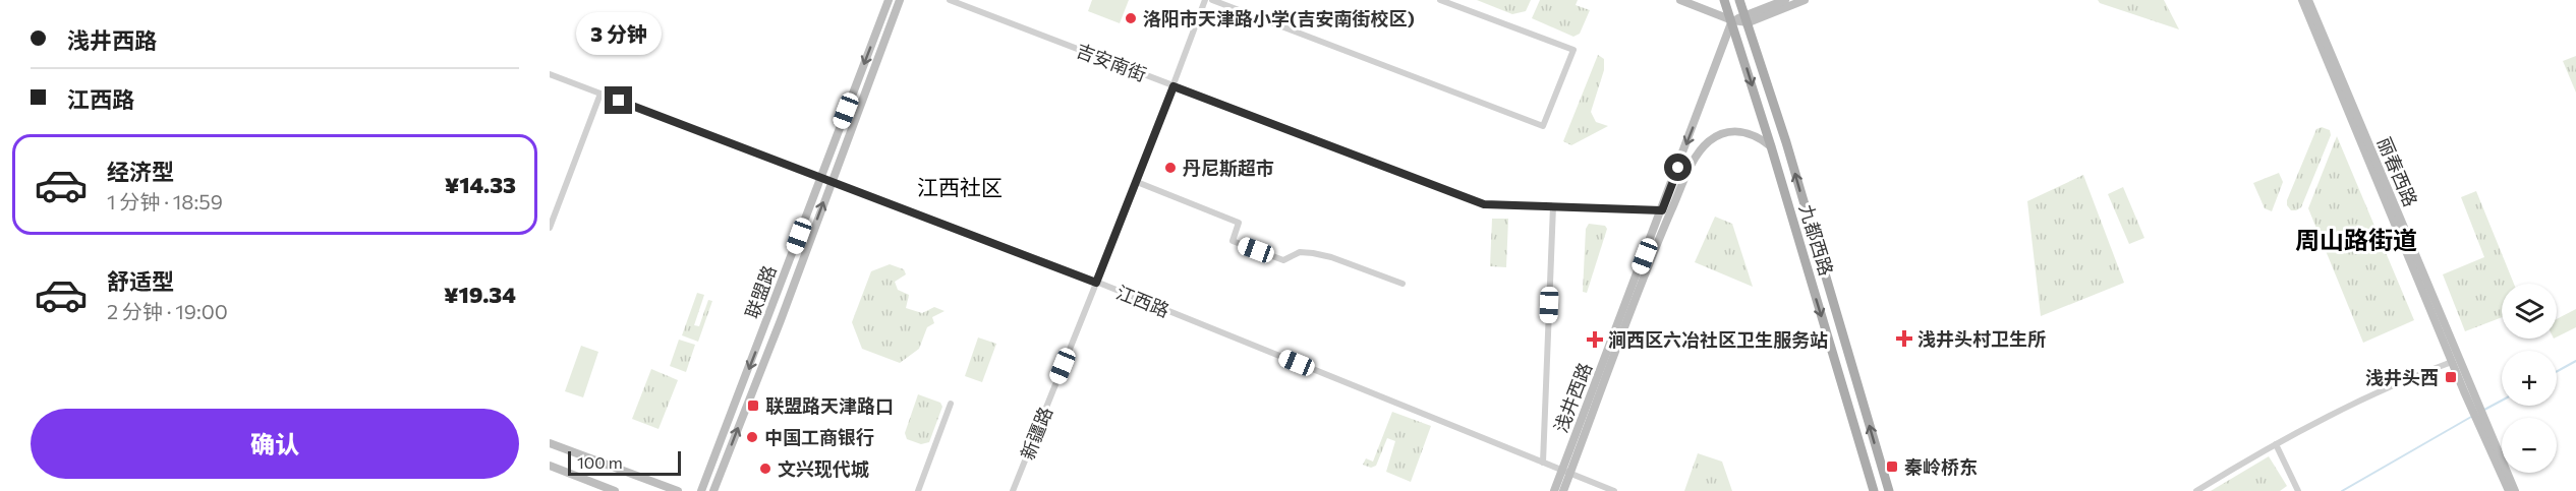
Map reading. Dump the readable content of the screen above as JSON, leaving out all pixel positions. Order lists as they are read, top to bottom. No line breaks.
{"streets":{"main road":["丽春西路","九都西路","联盟路","浅井西路"],"street":["吉安南街","江西路","新疆路"]},"crossings":[["吉安南街","浅井西路"],["吉安南街","新疆路"],["九都西路","浅井西路"],["联盟路","江西路"],["江西路","浅井西路"],["江西路","新疆路"]],"districts":["江西社区","周山路街道"],"places":{"other":["洛阳市天津路小学(吉安南街校区)","丹尼斯超市","中国工商银行","文兴现代城"],"health":["浅井头村卫生所","涧西区六冶社区卫生服务站"],"transit":["浅井头西","联盟路天津路口","秦岭桥东"]},"scale_bar":"100 m","page":{"banner":["浅井西路","江西路"],"bubble":"3 分钟","list":[{"name":"经济型","note":"1 分钟 · 18:59","value":"¥14.33"},{"name":"舒适型","note":"2 分钟 · 19:00","value":"¥19.34"}],"map_buttons":["+","−"],"buttons":"确认","scale":"100 m"}}
